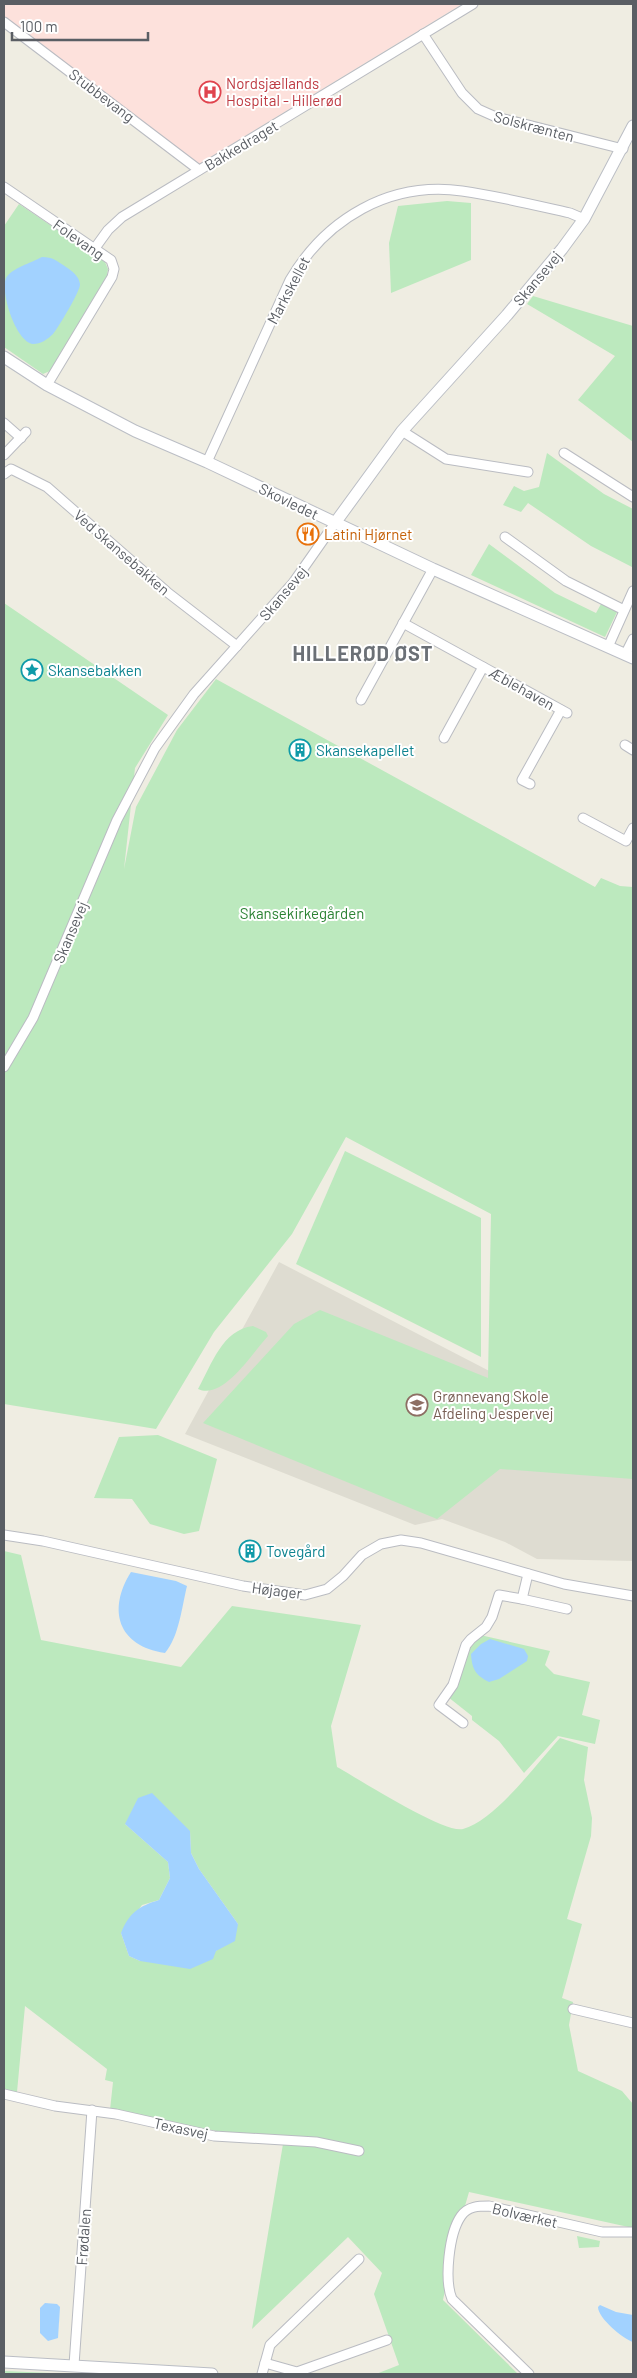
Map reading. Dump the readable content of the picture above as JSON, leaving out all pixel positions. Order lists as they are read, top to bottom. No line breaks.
{"streets":{"street":["Stubbevang","Solskrænten","Bakkedraget","Folevang","Skansevej","Markskellet","Skovledet","Ved Skansebakken","Æblehaven","Højager","Texasvej","Bolværket","Frødalen"]},"crossings":[["Stubbevang","Bakkedraget"],["Solskrænten","Bakkedraget"],["Solskrænten","Skansevej"],["Bakkedraget","Folevang"],["Folevang","Skovledet"],["Skansevej","Markskellet"],["Skansevej","Skovledet"],["Skansevej","Ved Skansebakken"],["Markskellet","Skovledet"],["Texasvej","Frødalen"]],"districts":["HILLERØD ØST"],"parks":["Skansekirkegården"],"places":{"hospital":["Nordsjællands Hospital - Hillerød"],"restaurant":["Latini Hjørnet"],"place":["Skansebakken"],"building":["Skansekapellet","Tovegård"],"school or university":["Grønnevang Skole Afdeling Jespervej"]},"scale_bar":"100 m"}
